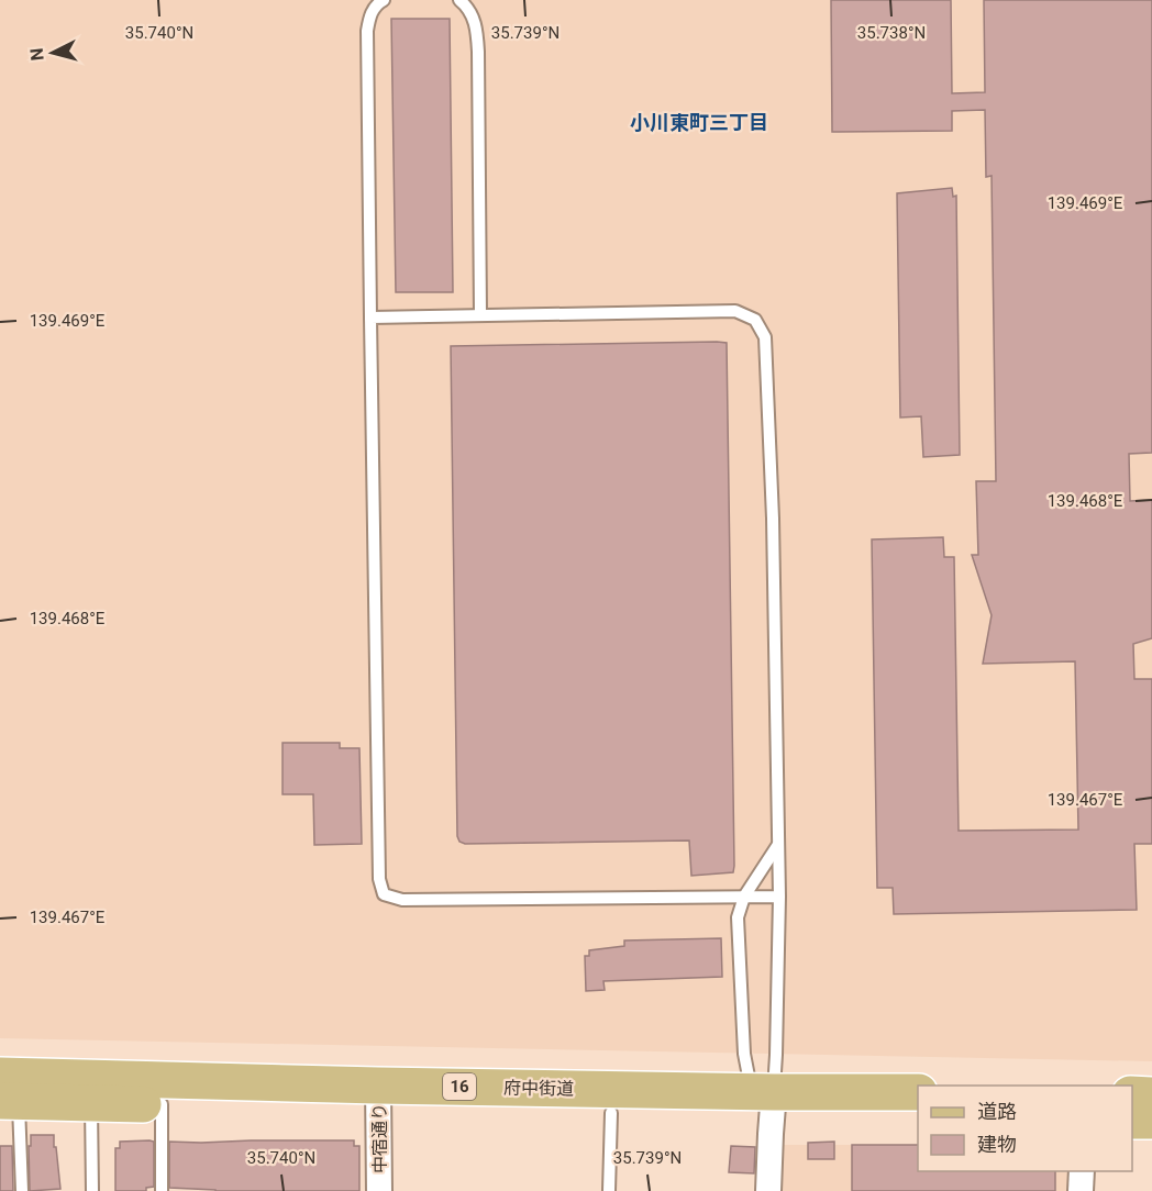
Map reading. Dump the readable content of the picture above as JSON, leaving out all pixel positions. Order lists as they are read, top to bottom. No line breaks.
{"streets":{"main road":["16","府中街道"],"street":["中宿通り"]},"crossings":[["府中街道","中宿通り"]],"districts":["小川東町三丁目"],"legend":["道路","建物"],"north":"left","coordinates":["35.740°N","35.739°N","35.738°N","139.469°E","139.468°E","139.467°E"]}
